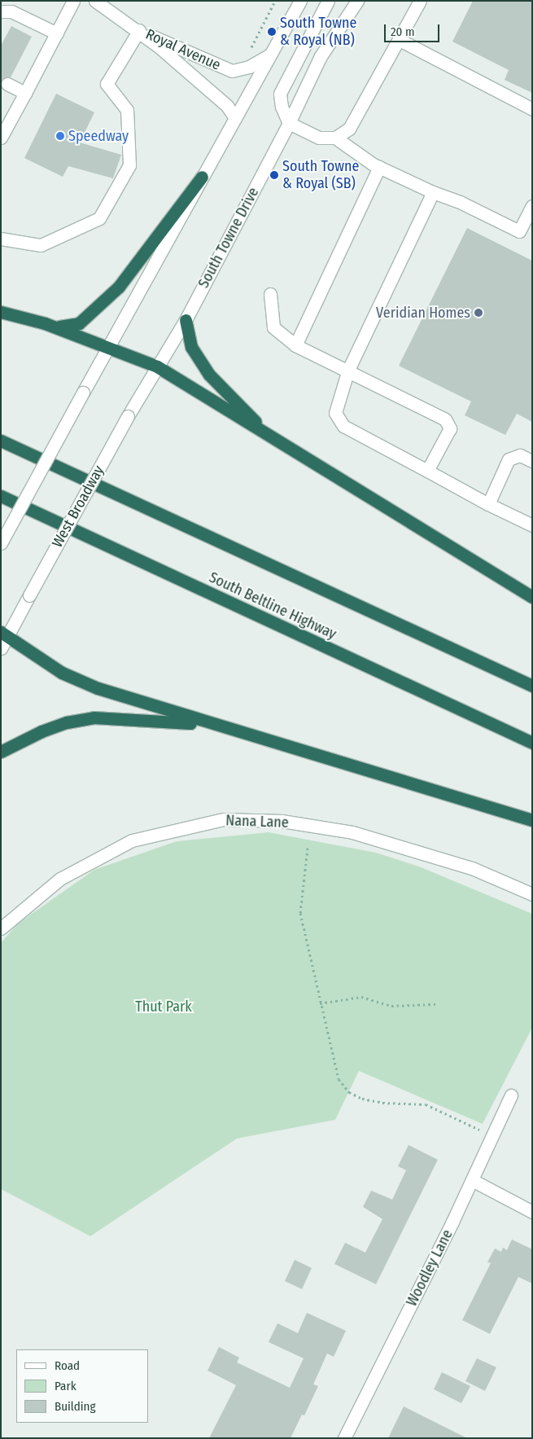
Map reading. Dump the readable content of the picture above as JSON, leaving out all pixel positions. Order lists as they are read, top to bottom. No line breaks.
{"streets":{"highway":["South Beltline Highway"],"street":["Royal Avenue","South Towne Drive","West Broadway","Nana Lane","Woodley Lane"]},"crossings":[["South Towne Drive","West Broadway"]],"parks":["Thut Park"],"places":["South Towne & Royal (NB)","Speedway","South Towne & Royal (SB)","Veridian Homes"],"legend":["Road","Park","Building"],"scale_bar":"20 m"}
